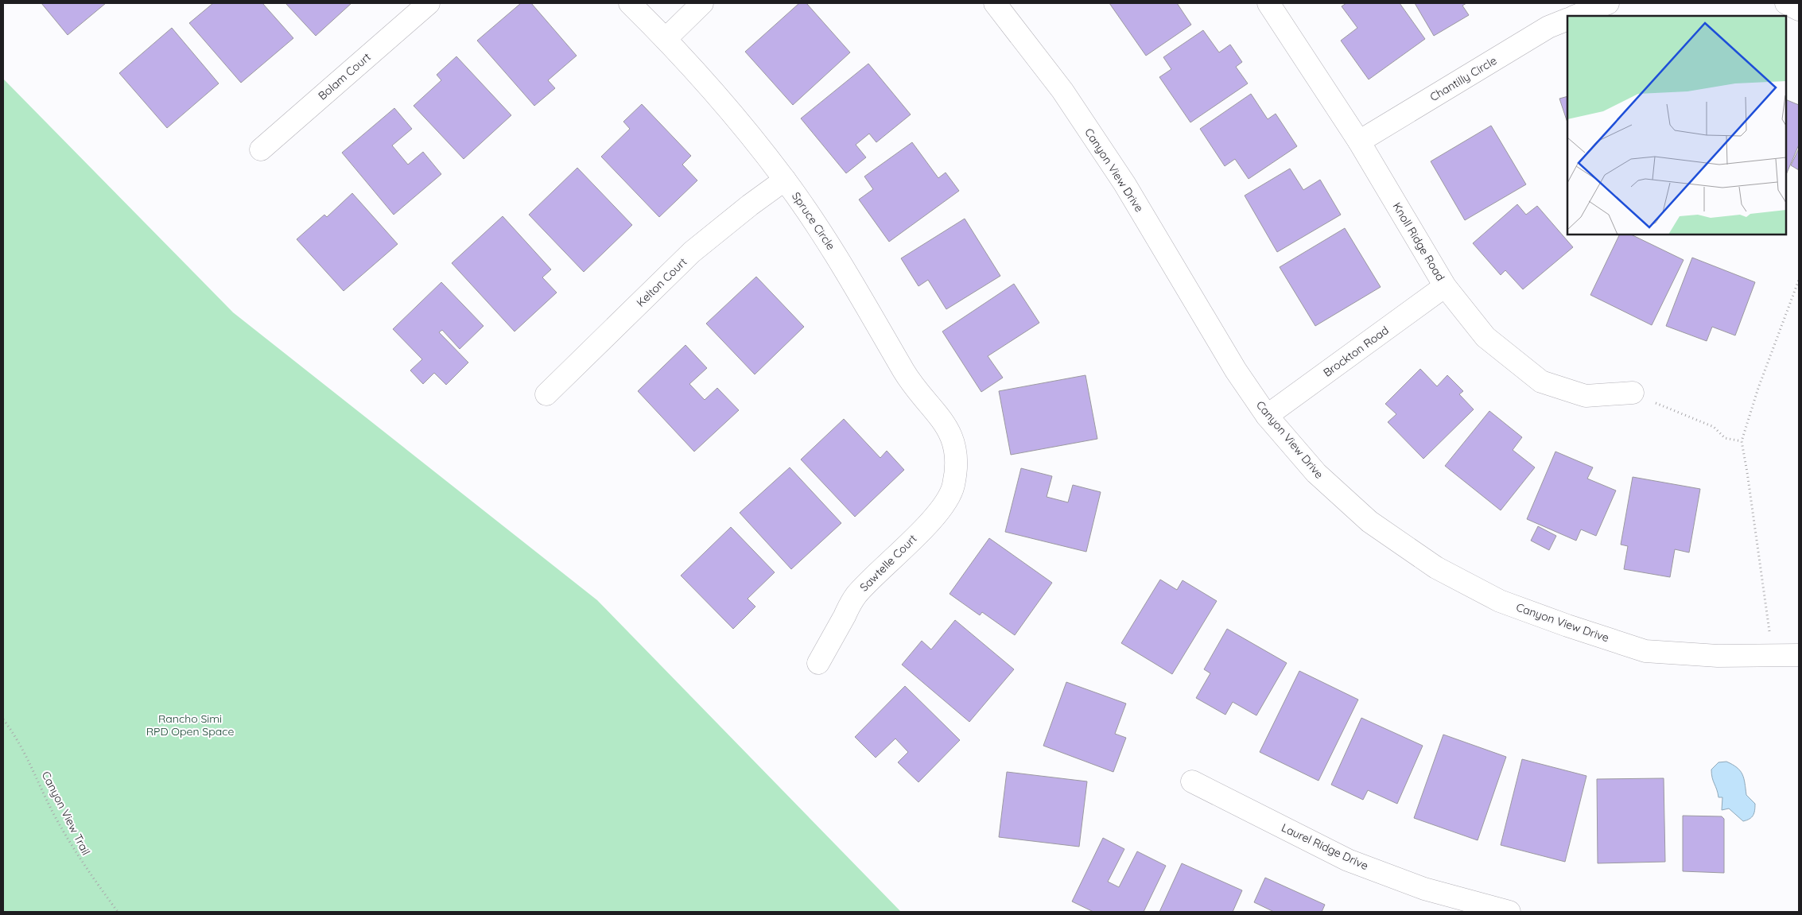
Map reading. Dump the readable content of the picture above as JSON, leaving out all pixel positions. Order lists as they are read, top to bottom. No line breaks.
{"streets":{"street":["Bolam Court","Chantilly Circle","Canyon View Drive","Spruce Circle","Knoll Ridge Road","Kelton Court","Brockton Road","Sawtelle Court","Laurel Ridge Drive"],"path":["Canyon View Trail"]},"crossings":[["Chantilly Circle","Knoll Ridge Road"],["Canyon View Drive","Brockton Road"],["Spruce Circle","Kelton Court"],["Spruce Circle","Sawtelle Court"],["Knoll Ridge Road","Brockton Road"]],"parks":["Rancho Simi RPD Open Space"]}
